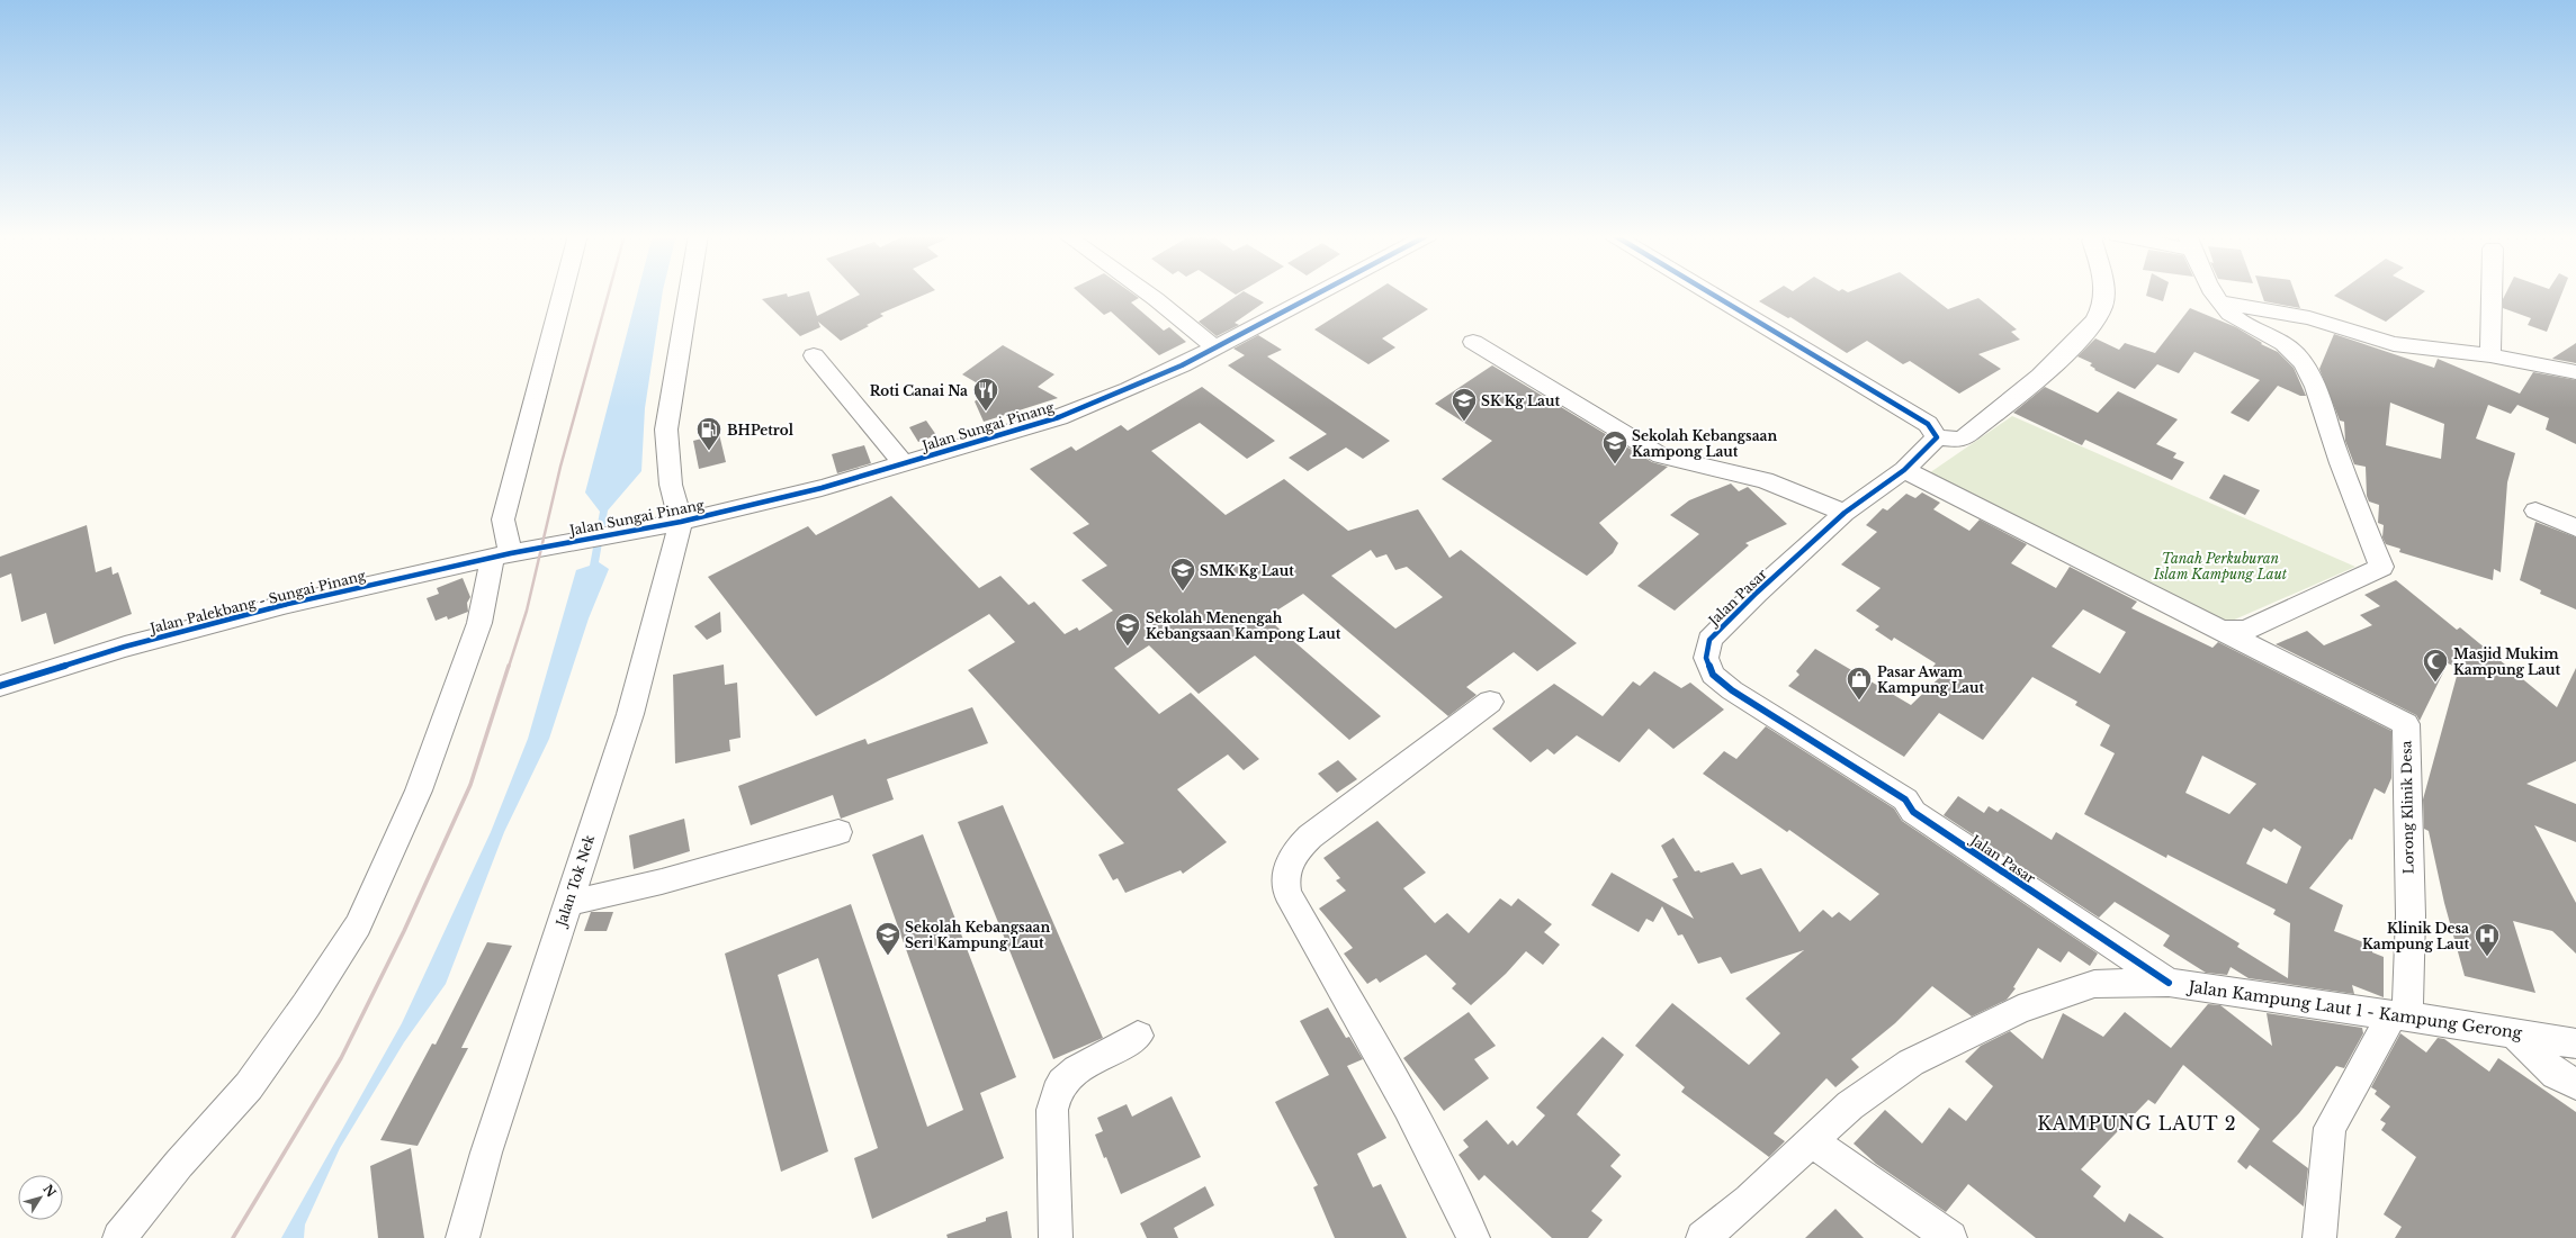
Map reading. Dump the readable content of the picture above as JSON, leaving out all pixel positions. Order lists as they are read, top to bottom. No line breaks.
{"streets":{"street":["Jalan Sungai Pinang","Jalan Pasar","Jalan Palekbang - Sungai Pinang","Lorong Klinik Desa","Jalan Tok Nek","Jalan Kampung Laut 1 - Kampung Gerong"]},"crossings":[["Jalan Sungai Pinang","Jalan Palekbang - Sungai Pinang"],["Jalan Sungai Pinang","Jalan Tok Nek"],["Jalan Pasar","Jalan Kampung Laut 1 - Kampung Gerong"],["Lorong Klinik Desa","Jalan Kampung Laut 1 - Kampung Gerong"]],"districts":["KAMPUNG LAUT 2"],"parks":["Tanah Perkuburan Islam Kampung Laut"],"places":{"restaurant":["Roti Canai Na"],"school or university":["SK Kg Laut","Sekolah Kebangsaan Kampong Laut","SMK Kg Laut","Sekolah Menengah Kebangsaan Kampong Laut","Sekolah Kebangsaan Seri Kampung Laut"],"fuel station":["BHPetrol"],"mosque":["Masjid Mukim Kampung Laut"],"shop":["Pasar Awam Kampung Laut"],"hospital":["Klinik Desa Kampung Laut"]},"north":"top right"}
